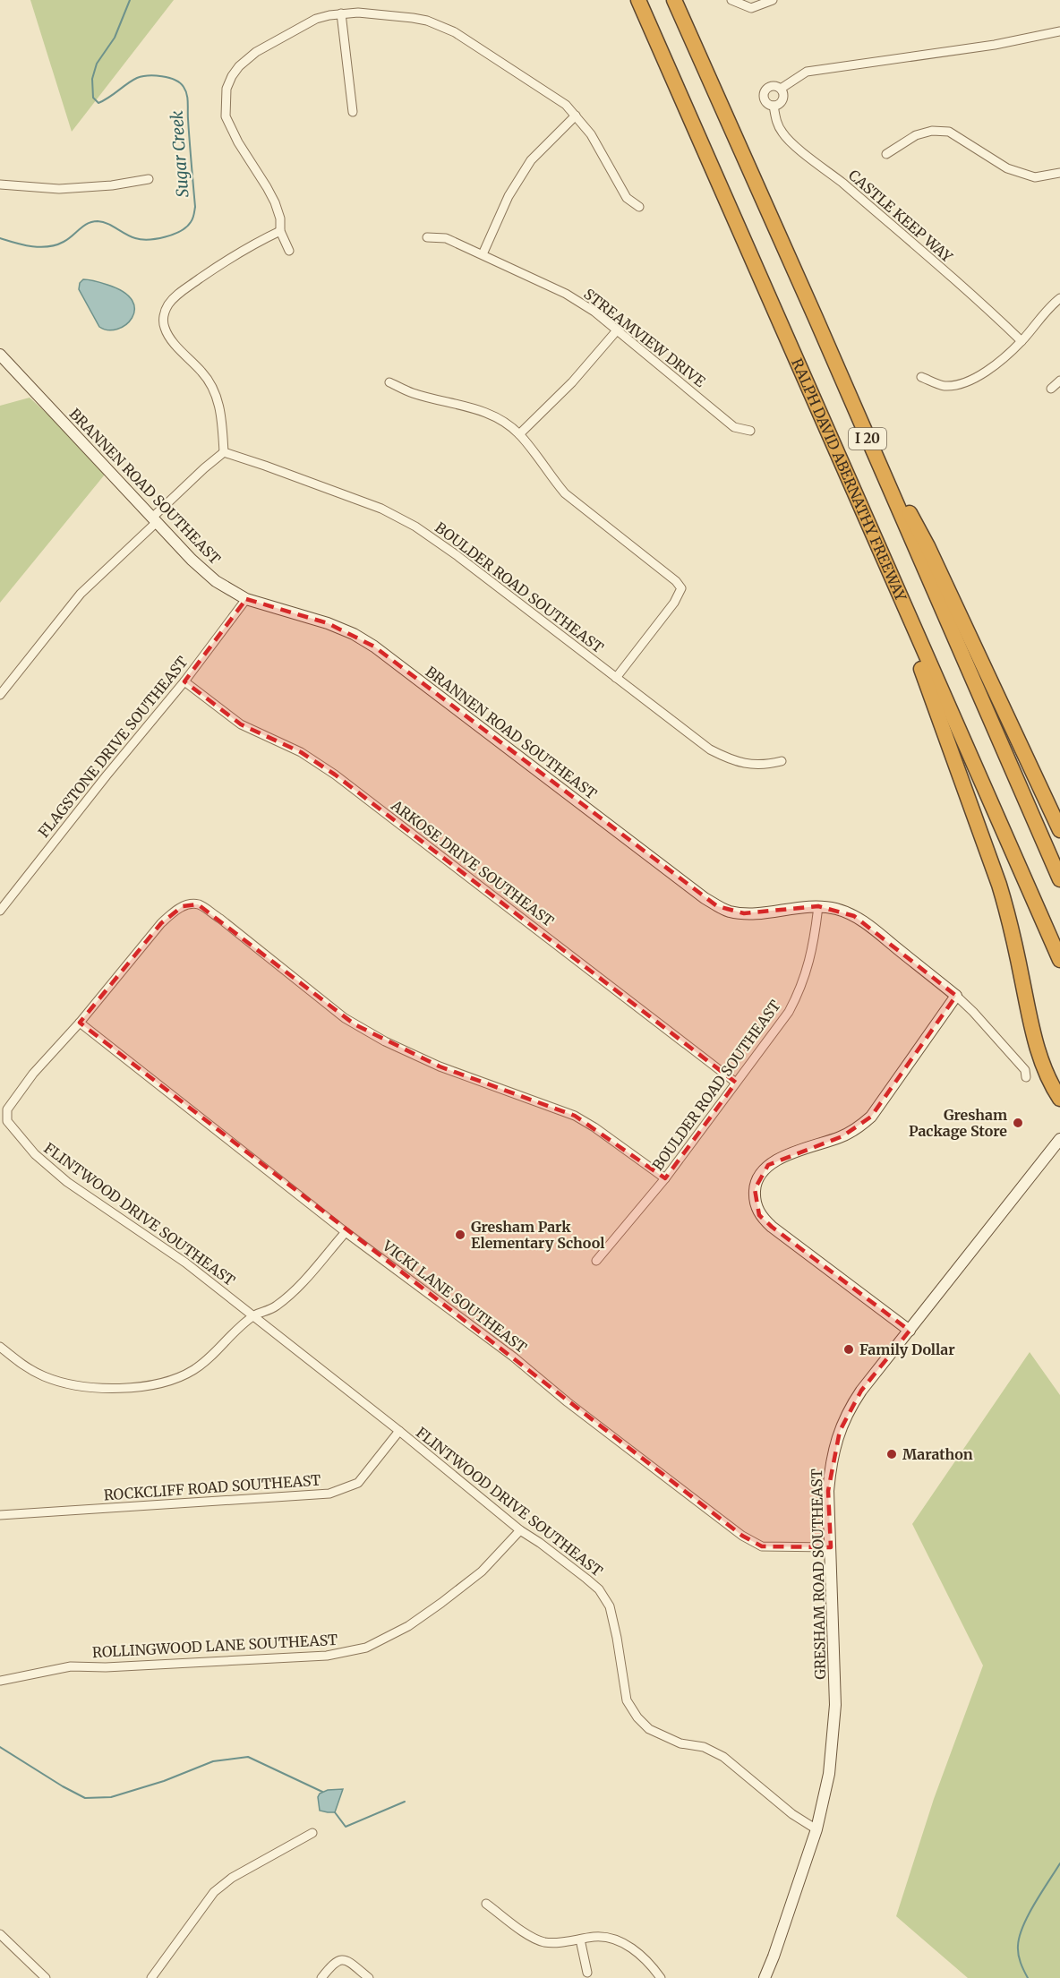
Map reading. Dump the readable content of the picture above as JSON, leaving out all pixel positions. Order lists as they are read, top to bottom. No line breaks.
{"streets":{"highway":["I 20","RALPH DAVID ABERNATHY FREEWAY"],"street":["CASTLE KEEP WAY","STREAMVIEW DRIVE","BRANNEN ROAD SOUTHEAST","BOULDER ROAD SOUTHEAST","FLAGSTONE DRIVE SOUTHEAST","ARKOSE DRIVE SOUTHEAST","FLINTWOOD DRIVE SOUTHEAST","VICKI LANE SOUTHEAST","ROCKCLIFF ROAD SOUTHEAST","GRESHAM ROAD SOUTHEAST","ROLLINGWOOD LANE SOUTHEAST"]},"crossings":[["BRANNEN ROAD SOUTHEAST","BOULDER ROAD SOUTHEAST"],["BRANNEN ROAD SOUTHEAST","FLAGSTONE DRIVE SOUTHEAST"],["BOULDER ROAD SOUTHEAST","ARKOSE DRIVE SOUTHEAST"],["BOULDER ROAD SOUTHEAST","FLINTWOOD DRIVE SOUTHEAST"],["FLAGSTONE DRIVE SOUTHEAST","ARKOSE DRIVE SOUTHEAST"],["FLINTWOOD DRIVE SOUTHEAST","VICKI LANE SOUTHEAST"],["FLINTWOOD DRIVE SOUTHEAST","ROCKCLIFF ROAD SOUTHEAST"],["FLINTWOOD DRIVE SOUTHEAST","GRESHAM ROAD SOUTHEAST"],["FLINTWOOD DRIVE SOUTHEAST","ROLLINGWOOD LANE SOUTHEAST"],["VICKI LANE SOUTHEAST","GRESHAM ROAD SOUTHEAST"]],"water":["Sugar Creek"],"places":["Gresham Package Store","Gresham Park Elementary School","Family Dollar","Marathon"]}
